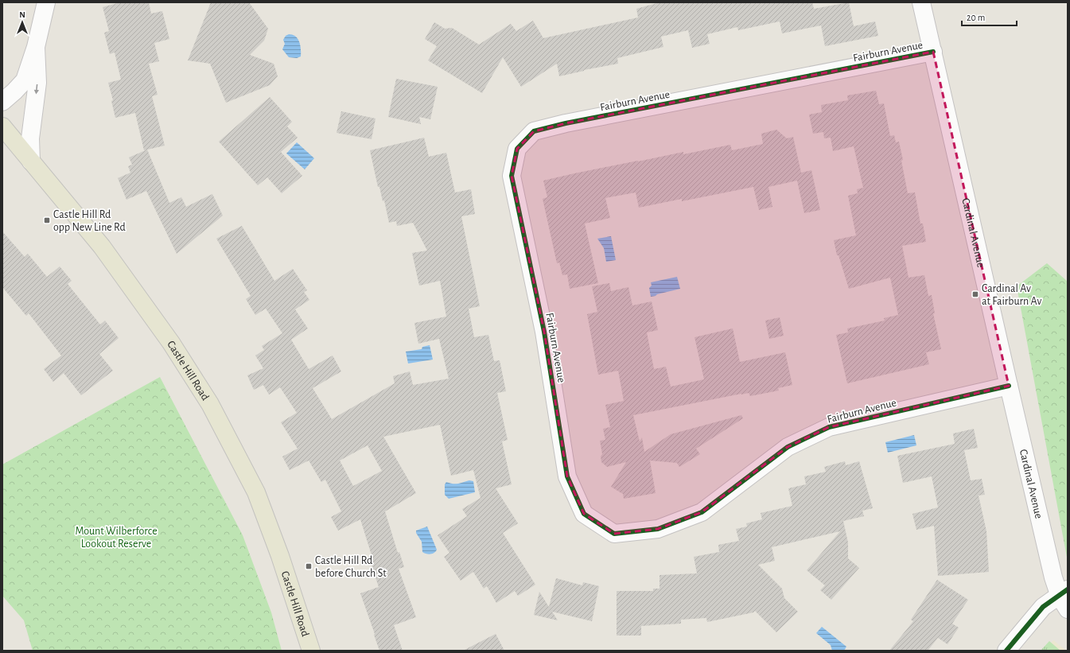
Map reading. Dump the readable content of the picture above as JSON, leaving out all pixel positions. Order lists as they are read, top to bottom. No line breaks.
{"streets":{"main road":["Castle Hill Road"],"street":["Fairburn Avenue","Cardinal Avenue"]},"crossings":[["Fairburn Avenue","Cardinal Avenue"]],"parks":["Mount Wilberforce Lookout Reserve"],"places":{"transit":["Castle Hill Rd opp New Line Rd","Cardinal Av at Fairburn Av","Castle Hill Rd before Church St"]},"scale_bar":"20 m","north":"top"}
